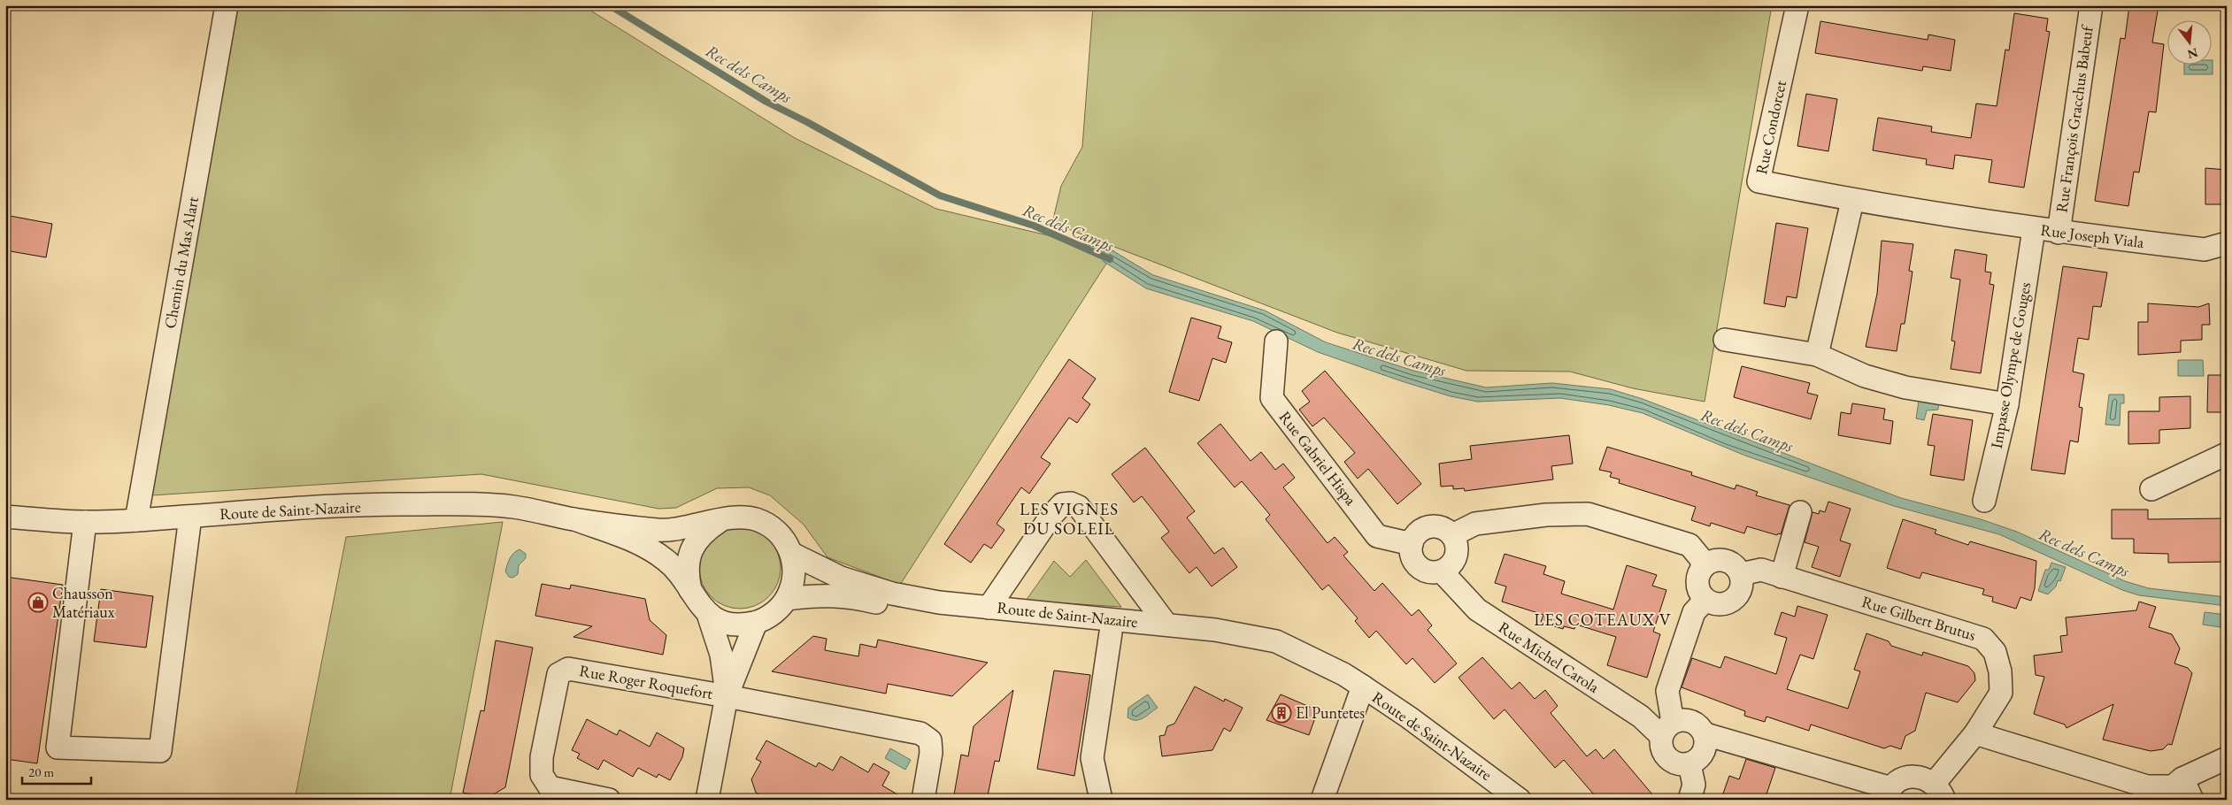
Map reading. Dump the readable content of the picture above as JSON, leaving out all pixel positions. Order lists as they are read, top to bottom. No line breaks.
{"streets":{"street":["Rue François Gracchus Babeuf","Rue Condorcet","Rue Joseph Viala","Chemin du Mas Alart","Impasse Olympe de Gouges","Rue Gabriel Hispa","Route de Saint-Nazaire","Rue Gilbert Brutus","Rue Michel Carola","Rue Roger Roquefort"]},"crossings":[["Rue François Gracchus Babeuf","Rue Joseph Viala"],["Rue Condorcet","Rue Joseph Viala"],["Rue Joseph Viala","Impasse Olympe de Gouges"],["Chemin du Mas Alart","Route de Saint-Nazaire"],["Rue Gabriel Hispa","Rue Michel Carola"],["Route de Saint-Nazaire","Rue Roger Roquefort"]],"districts":["LES VIGNES DU SOLEIL","LES COTEAUX V"],"water":["Rec dels Camps"],"places":{"shop":["Chausson Matériaux"],"building":["El Puntetes"]},"scale_bar":"20 m","north":"bottom"}
